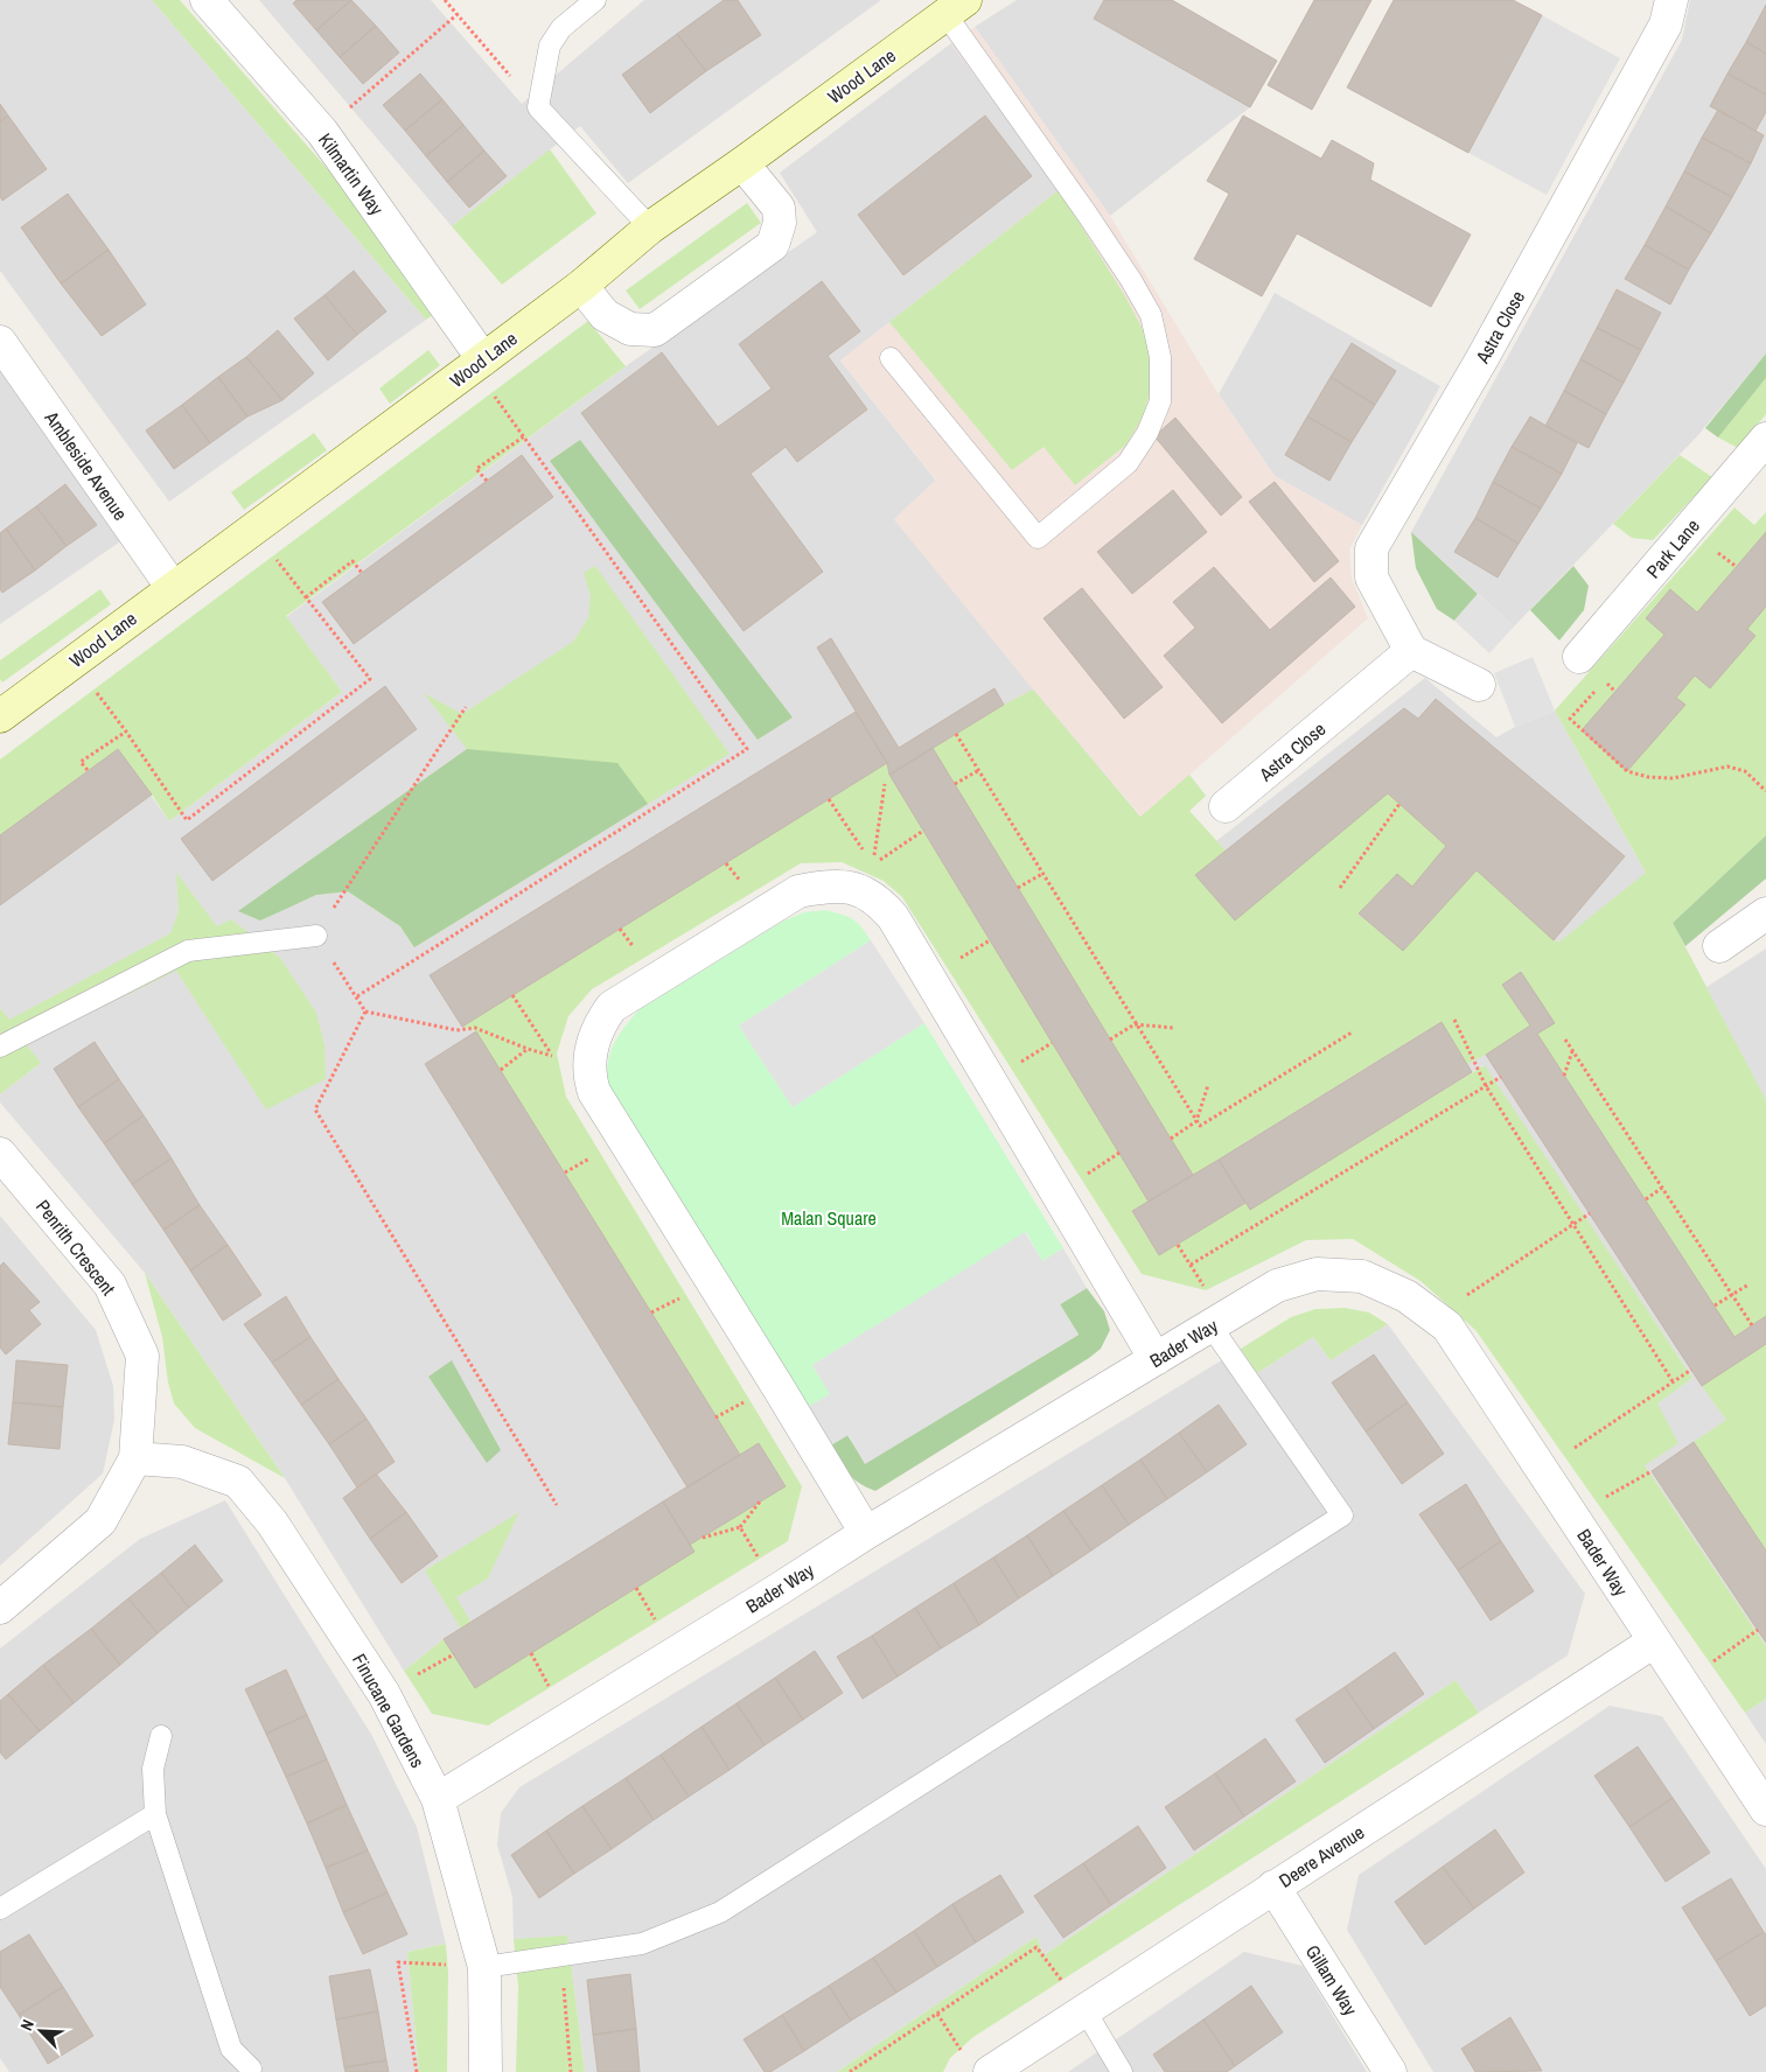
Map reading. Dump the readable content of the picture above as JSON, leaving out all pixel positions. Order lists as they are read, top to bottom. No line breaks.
{"streets":{"street":["Wood Lane","Kilmartin Way","Astra Close","Ambleside Avenue","Park Lane","Penrith Crescent","Bader Way","Finucane Gardens","Deere Avenue","Gillam Way"]},"crossings":[["Wood Lane","Kilmartin Way"],["Wood Lane","Ambleside Avenue"],["Penrith Crescent","Finucane Gardens"],["Bader Way","Finucane Gardens"],["Bader Way","Deere Avenue"],["Deere Avenue","Gillam Way"]],"parks":["Malan Square"],"north":"top left"}
